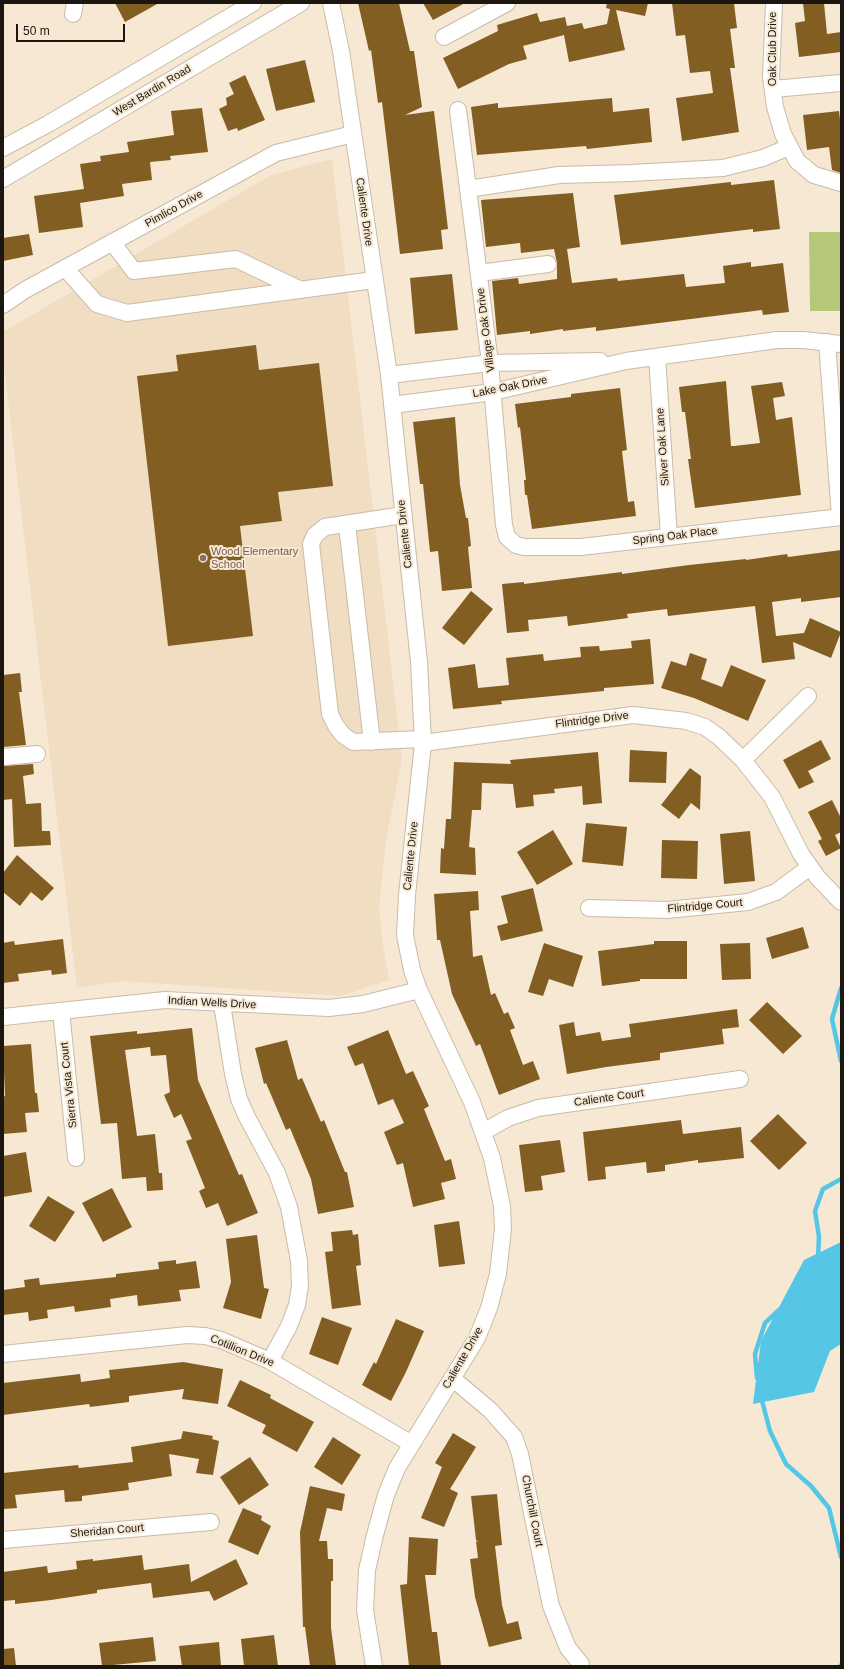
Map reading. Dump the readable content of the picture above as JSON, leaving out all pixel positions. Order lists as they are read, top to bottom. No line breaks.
{"streets":{"street":["Oak Club Drive","West Bardin Road","Pimlico Drive","Caliente Drive","Village Oak Drive","Lake Oak Drive","Silver Oak Lane","Spring Oak Place","Flintridge Drive","Flintridge Court","Indian Wells Drive","Sierra Vista Court","Caliente Court","Cotillion Drive","Churchill Court","Sheridan Court"]},"crossings":[["Pimlico Drive","Caliente Drive"],["Caliente Drive","Lake Oak Drive"],["Caliente Drive","Flintridge Drive"],["Caliente Drive","Indian Wells Drive"],["Caliente Drive","Caliente Court"],["Caliente Drive","Cotillion Drive"],["Caliente Drive","Churchill Court"],["Village Oak Drive","Lake Oak Drive"],["Village Oak Drive","Spring Oak Place"],["Lake Oak Drive","Silver Oak Lane"],["Silver Oak Lane","Spring Oak Place"],["Flintridge Drive","Flintridge Court"],["Indian Wells Drive","Sierra Vista Court"]],"places":["Wood Elementary School"],"scale_bar":"50 m"}
